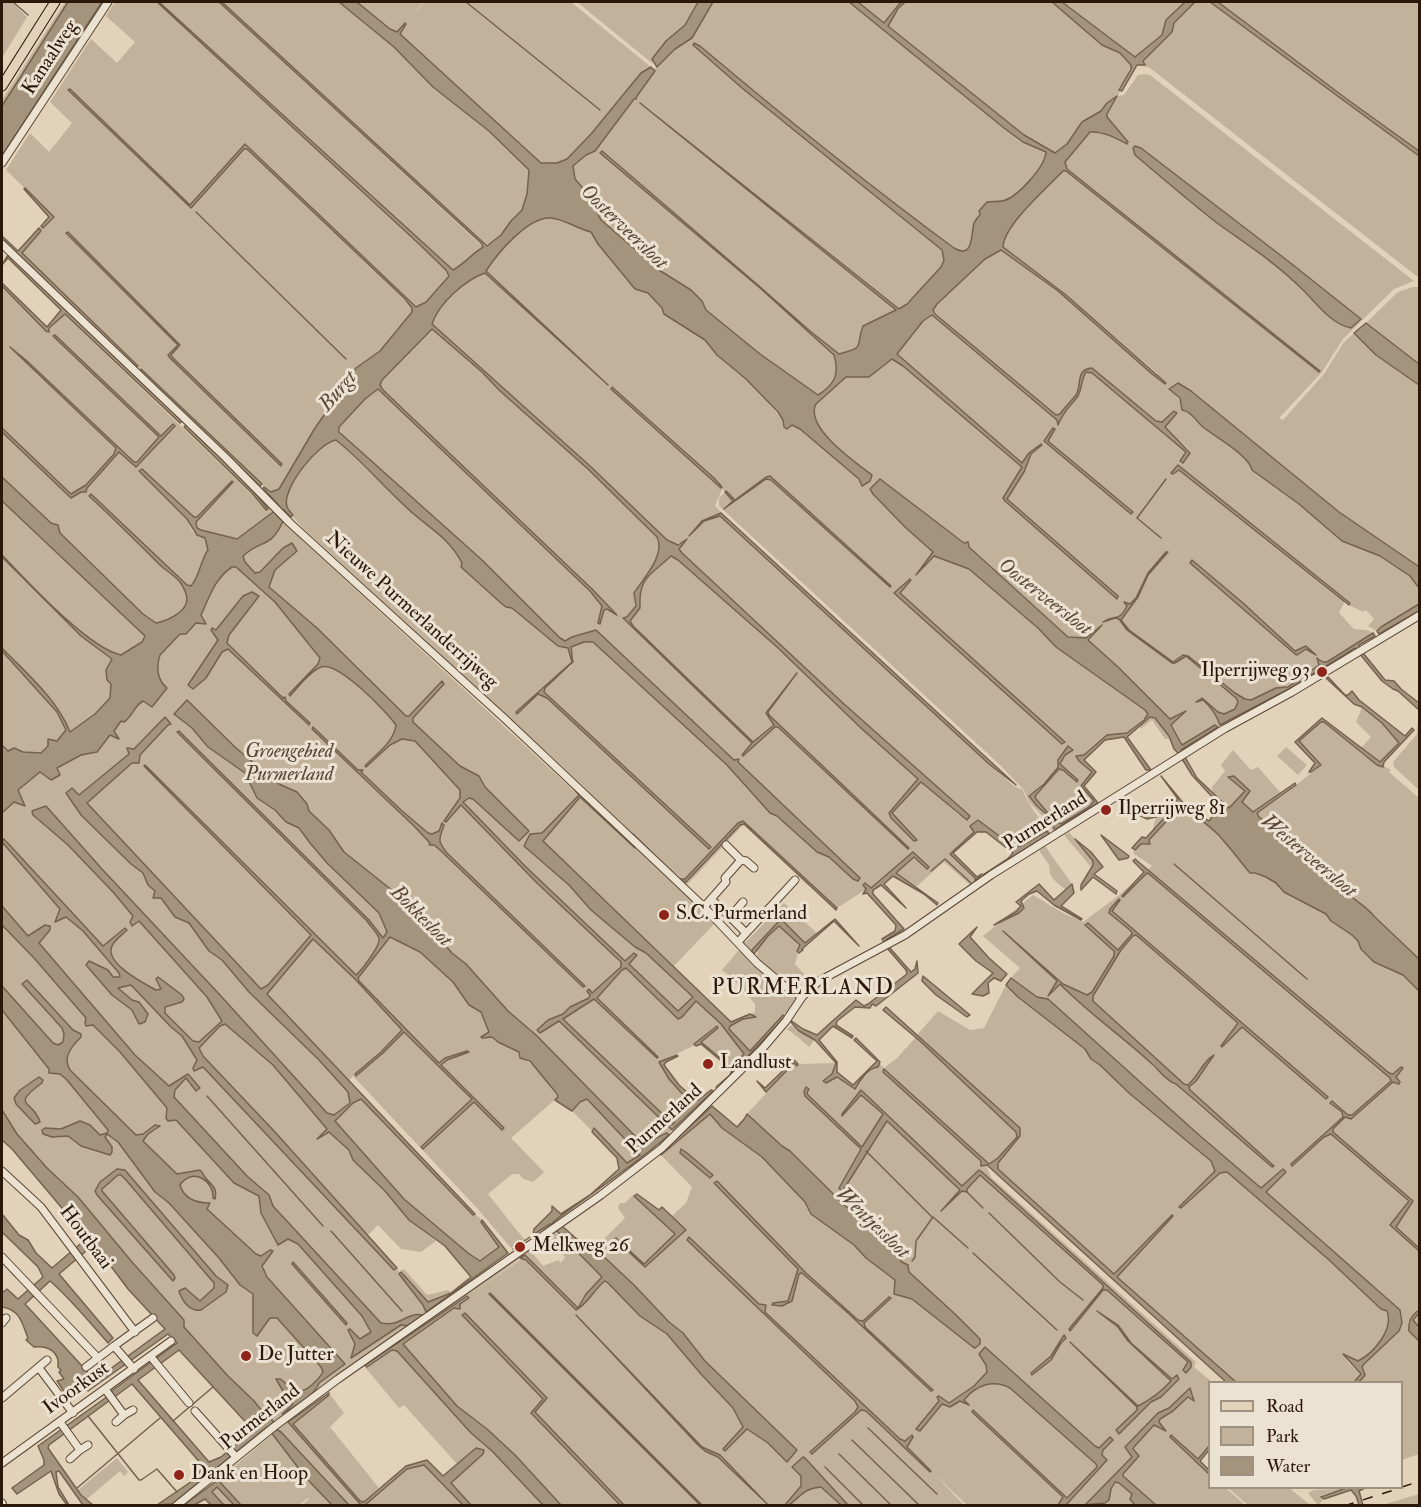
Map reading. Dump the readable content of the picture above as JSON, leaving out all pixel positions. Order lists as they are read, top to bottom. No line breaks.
{"streets":{"street":["Kanaalweg","Nieuwe Purmerlanderrijweg","Purmerland","Houtbaai","Ivoorkust"]},"crossings":[["Nieuwe Purmerlanderrijweg","Purmerland"]],"districts":["PURMERLAND"],"water":["Oosterveersloot","Burgt","Westerveersloot","Bokkesloot","Wentjessloot"],"parks":["Groengebied Purmerland"],"places":["Ilperrijweg 93","Ilperrijweg 81","S.C. Purmerland","Landlust","Melkweg 26","De Jutter","Dank en Hoop"],"legend":["Road","Park","Water"]}
